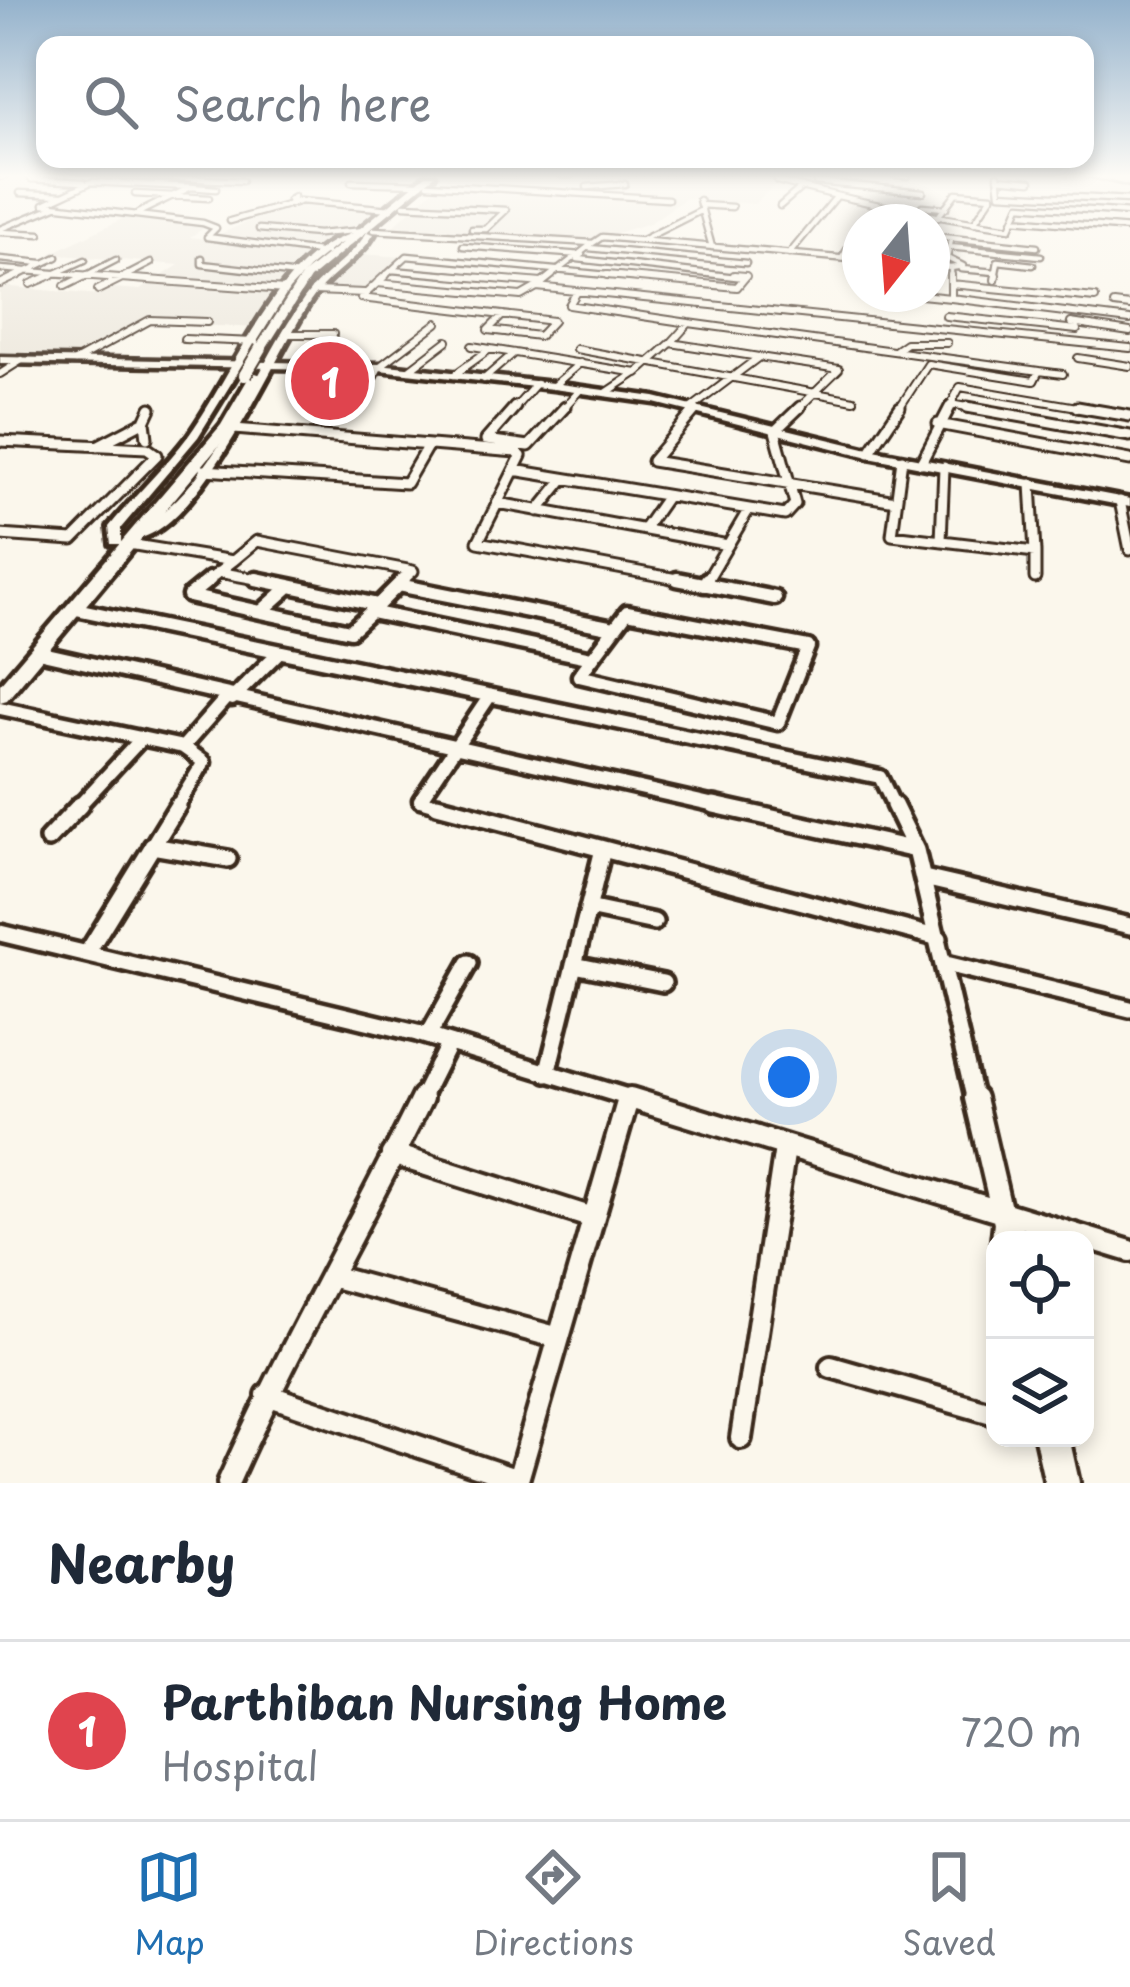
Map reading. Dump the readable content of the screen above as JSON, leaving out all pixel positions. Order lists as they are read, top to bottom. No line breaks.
{"north":"bottom","page":{"search":"Search here","pins":"1","heading":"Nearby","list":[{"mark":"1","name":"Parthiban Nursing Home","note":"Hospital","value":"720 m"}],"nav":["Map","Directions","Saved"]}}
